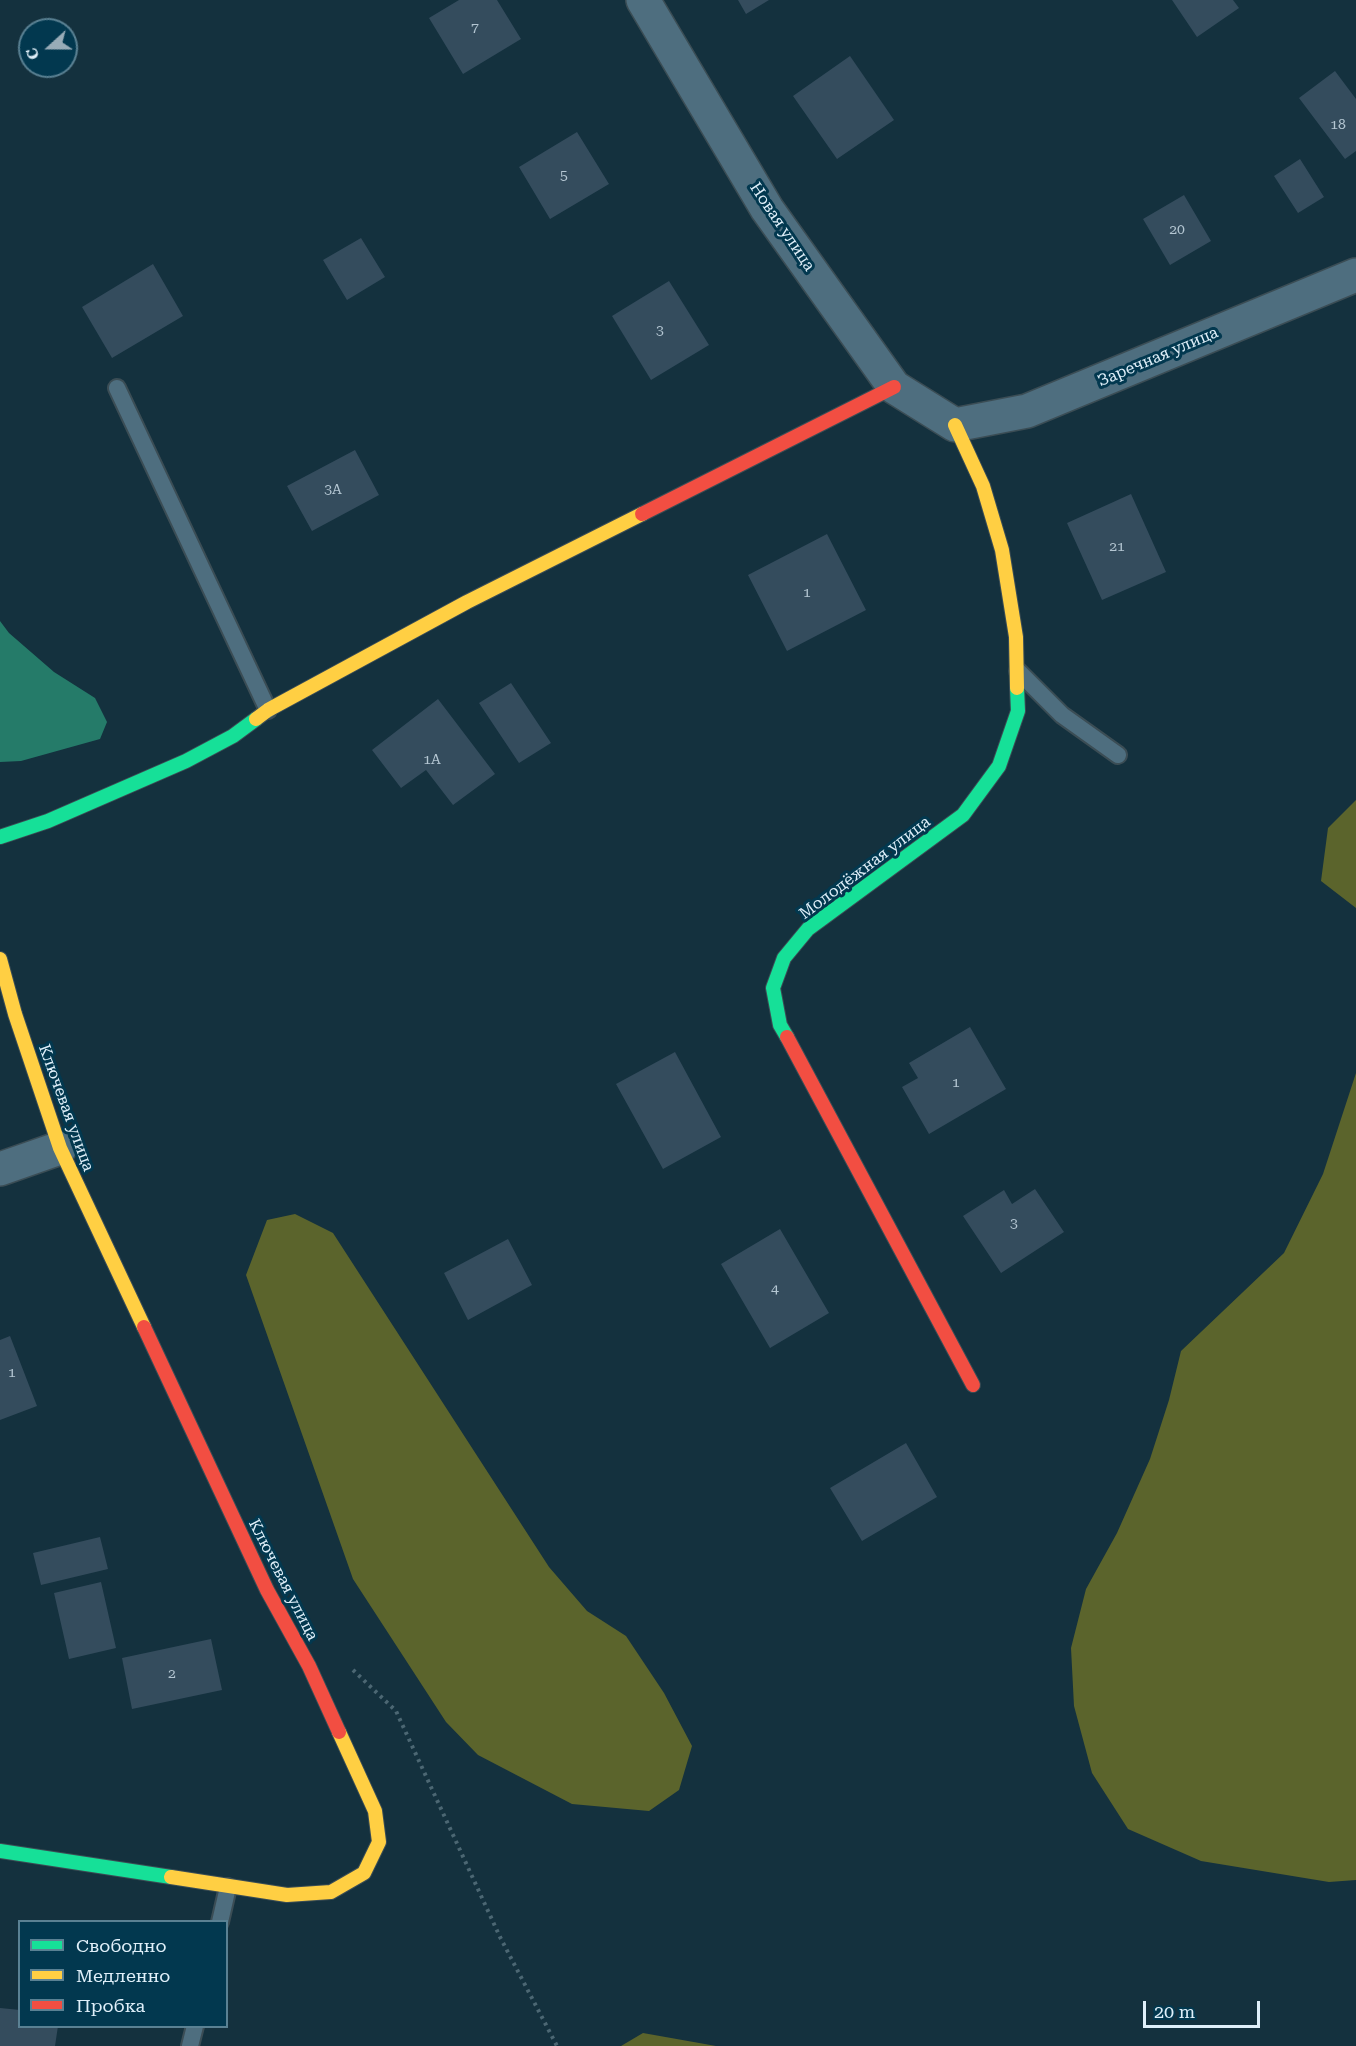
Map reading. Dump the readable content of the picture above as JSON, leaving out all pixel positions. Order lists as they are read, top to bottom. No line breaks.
{"streets":{"street":["Новая улица","Заречная улица","Молодёжная улица","Ключевая улица"]},"crossings":[["Новая улица","Заречная улица"],["Новая улица","Молодёжная улица"],["Заречная улица","Молодёжная улица"]],"house_numbers":["7","18","5","20","3","3А","21","1","1А","1","3","4","1","2"],"legend":["Свободно","Медленно","Пробка"],"scale_bar":"20 m","north":"left"}
